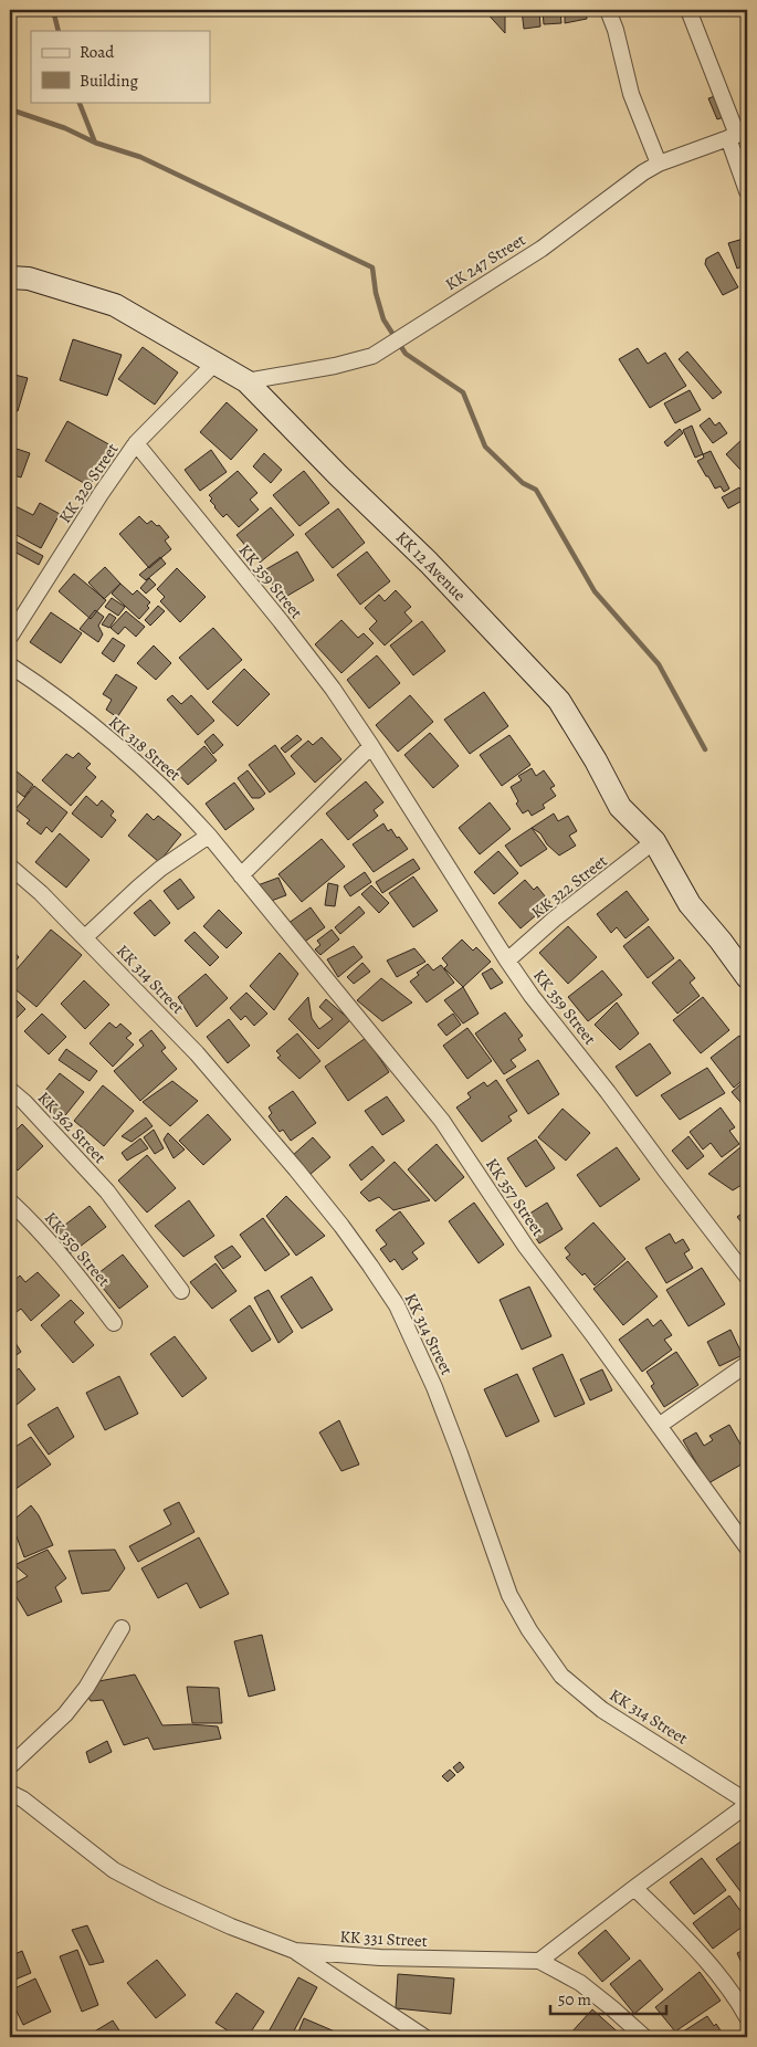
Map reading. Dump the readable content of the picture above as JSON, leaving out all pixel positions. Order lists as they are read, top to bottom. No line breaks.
{"streets":{"main road":["KK 12 Avenue"],"street":["KK 247 Street","KK 320 Street","KK 359 Street","KK 318 Street","KK 322 Street","KK 314 Street","KK 362 Street","KK 357 Street","KK 350 Street","KK 331 Street"]},"crossings":[["KK 247 Street","KK 12 Avenue"],["KK 320 Street","KK 12 Avenue"],["KK 320 Street","KK 359 Street"],["KK 12 Avenue","KK 322 Street"],["KK 359 Street","KK 322 Street"],["KK 318 Street","KK 357 Street"]],"legend":["Road","Building"],"scale_bar":"50 m"}
